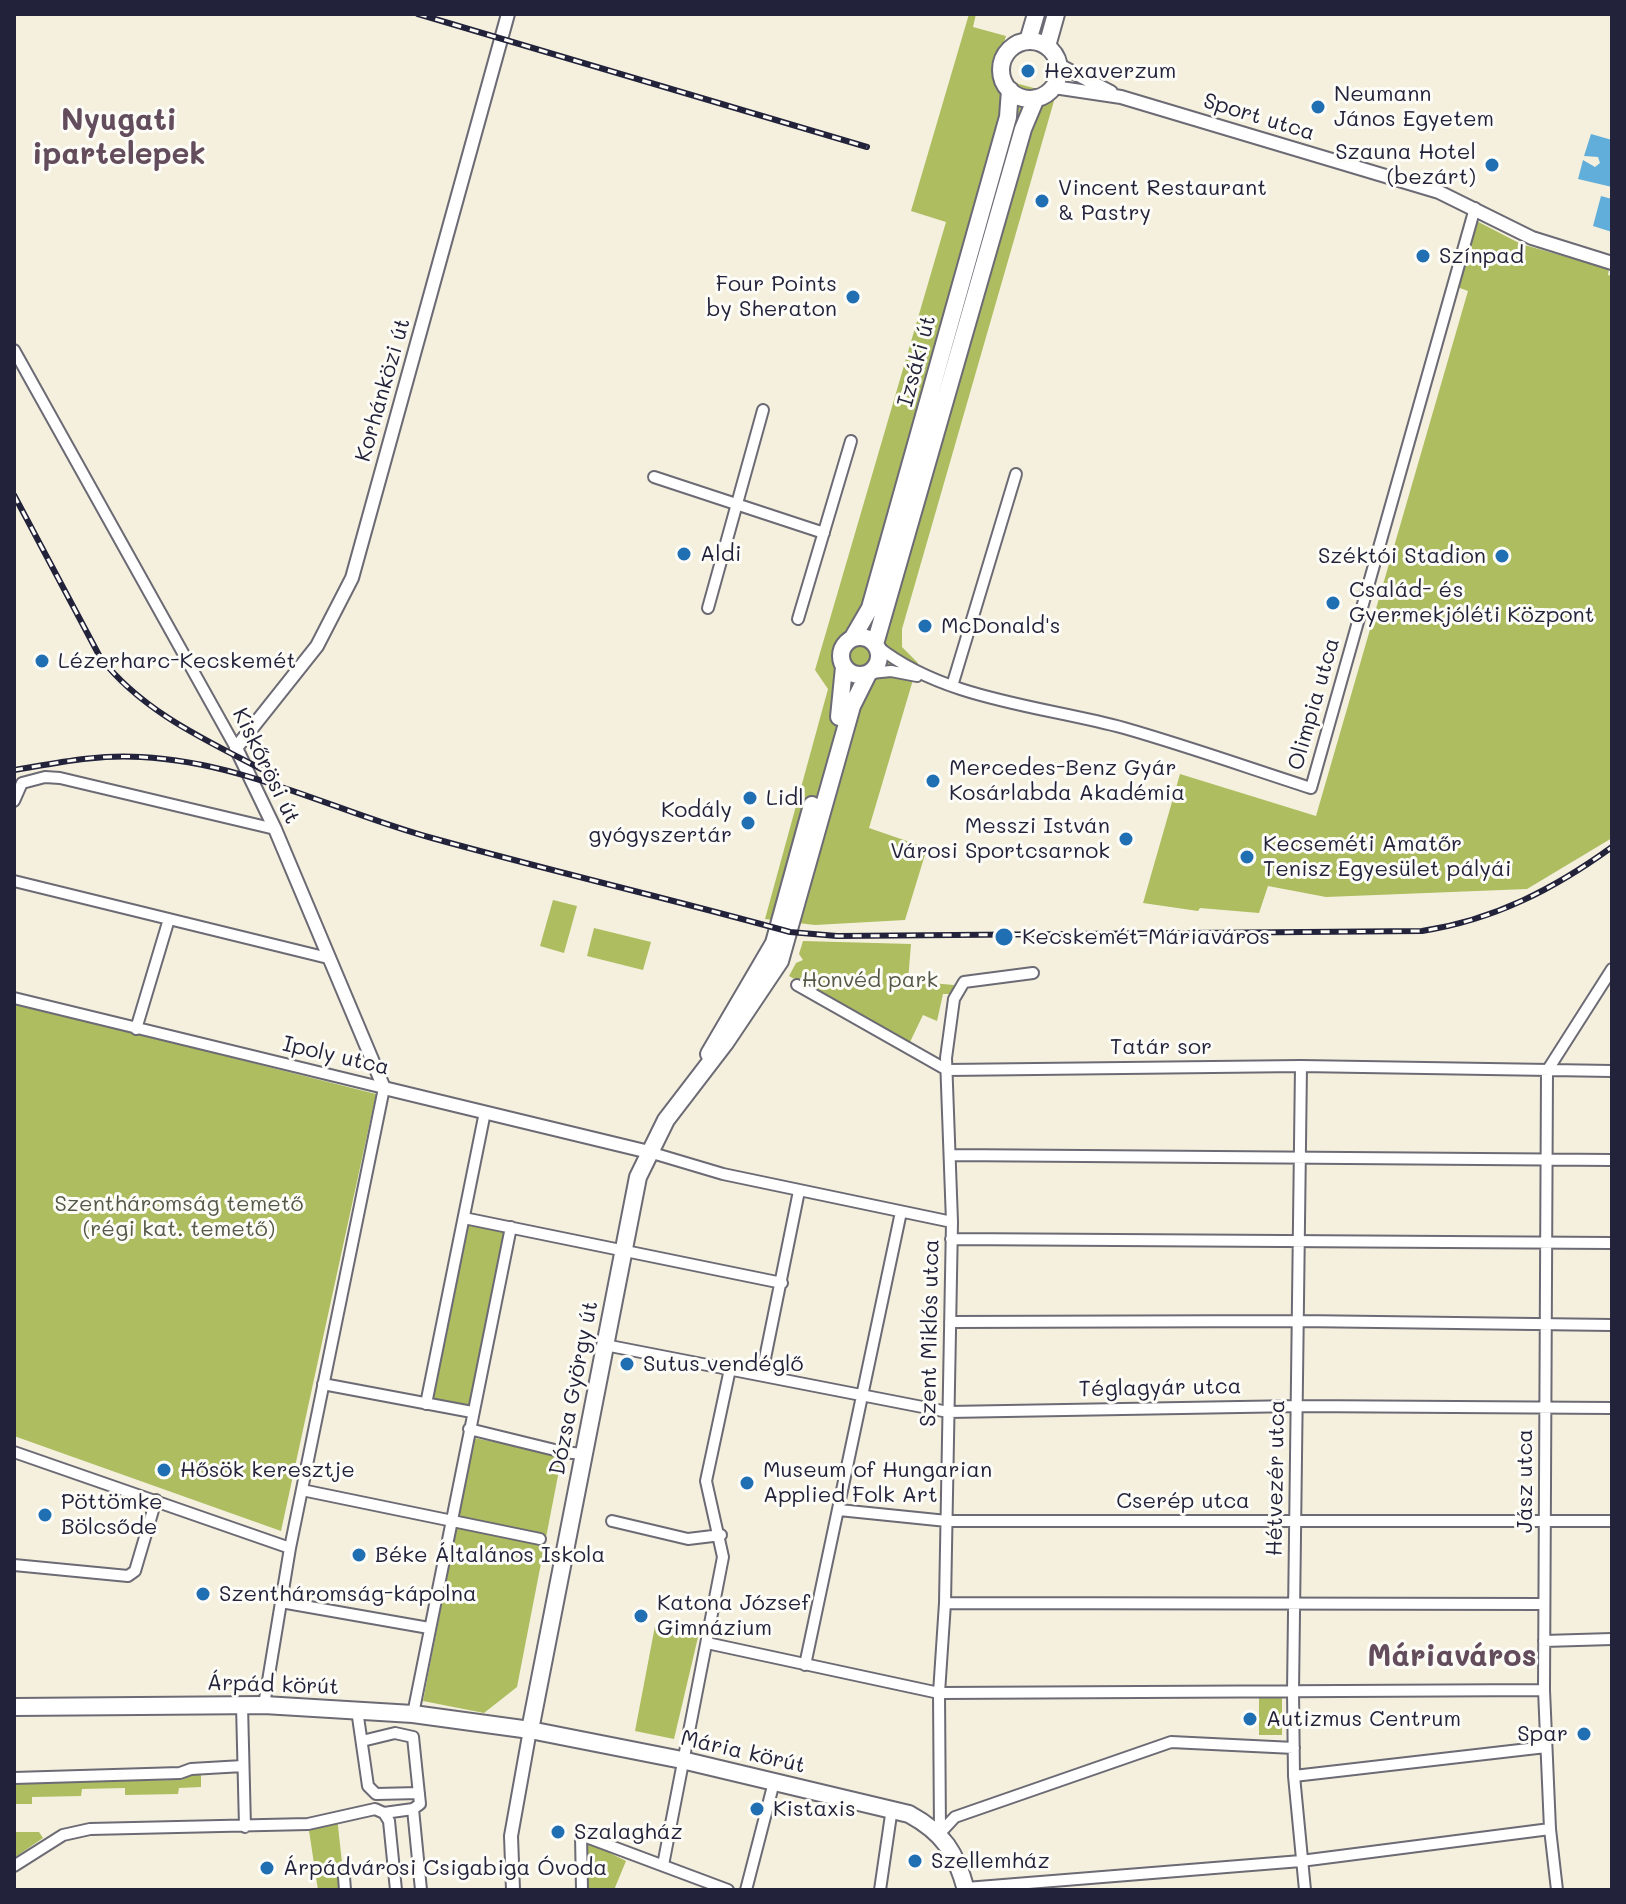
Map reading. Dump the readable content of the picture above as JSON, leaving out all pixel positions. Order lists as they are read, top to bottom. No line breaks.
{"streets":{"main road":["Izsáki út","Dózsa György út","Árpád körút","Mária körút"],"street":["Sport utca","Korhánközi út","Olimpia utca","Kiskőrösi út","Tatár sor","Ipoly utca","Szent Miklós utca","Téglagyár utca","Hétvezér utca","Jász utca","Cserép utca"]},"crossings":[["Sport utca","Olimpia utca"],["Izsáki út","Olimpia utca"],["Korhánközi út","Kiskőrösi út"],["Kiskőrösi út","Ipoly utca"],["Tatár sor","Szent Miklós utca"],["Tatár sor","Hétvezér utca"],["Tatár sor","Jász utca"],["Ipoly utca","Dózsa György út"],["Szent Miklós utca","Téglagyár utca"],["Szent Miklós utca","Cserép utca"],["Szent Miklós utca","Mária körút"],["Dózsa György út","Téglagyár utca"],["Dózsa György út","Árpád körút"],["Dózsa György út","Mária körút"],["Téglagyár utca","Hétvezér utca"],["Téglagyár utca","Jász utca"],["Hétvezér utca","Cserép utca"],["Jász utca","Cserép utca"],["Árpád körút","Mária körút"]],"districts":["Nyugati ipartelepek","Máriaváros"],"parks":["Honvéd park","Szentháromság temető (régi kat. temető)"],"places":["Hexaverzum","Neumann János Egyetem","Szauna Hotel (bezárt)","Vincent Restaurant & Pastry","Színpad","Four Points by Sheraton","Aldi","Széktói Stadion","Család- és Gyermekjóléti Központ","McDonald's","Lézerharc-Kecskemét","Mercedes-Benz Gyár Kosárlabda Akadémia","Lidl","Kodály gyógyszertár","Messzi István Városi Sportcsarnok","Kecseméti Amatőr Tenisz Egyesület pályái","Kecskemét-Máriaváros","Sutus vendéglő","Hősök keresztje","Museum of Hungarian Applied Folk Art","Pöttömke Bölcsőde","Béke Általános Iskola","Szentháromság-kápolna","Katona József Gimnázium","Autizmus Centrum","Spar","Kistaxis","Szalagház","Szellemház","Árpádvárosi Csigabiga Óvoda"]}
